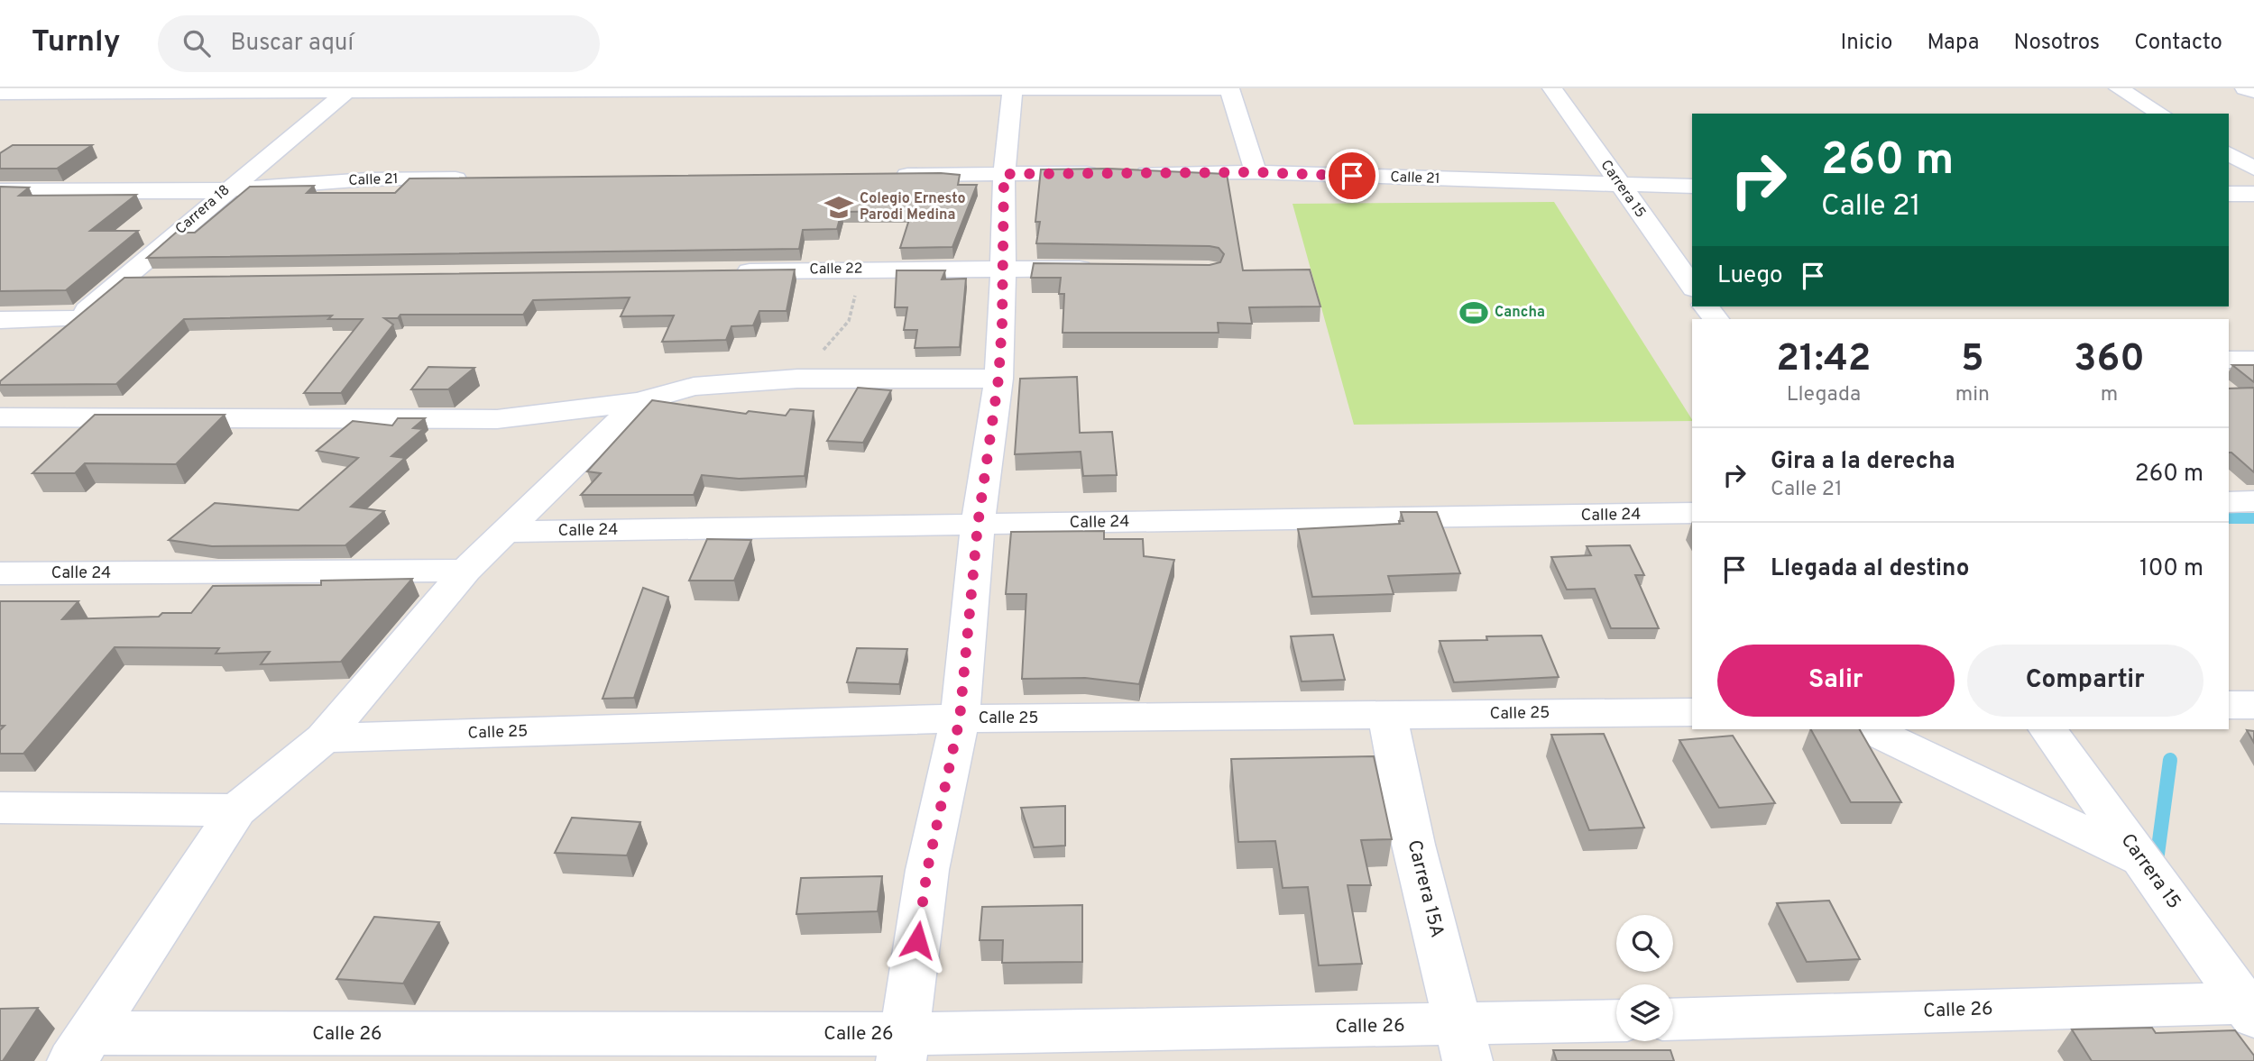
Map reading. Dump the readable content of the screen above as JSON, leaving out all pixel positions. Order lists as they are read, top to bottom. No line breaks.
{"streets":{"street":["Calle 21","Carrera 15","Carrera 18","Calle 22","Calle 24","Calle 25","Carrera 15A","Calle 26"]},"crossings":[["Calle 21","Carrera 15"],["Calle 21","Carrera 18"],["Carrera 15","Calle 26"],["Calle 25","Carrera 15A"],["Carrera 15A","Calle 26"]],"places":{"school or university":["Colegio Ernesto Parodi Medina"],"sports":["Cancha"]},"page":{"header":"Turnly","search":"Buscar aquí","nav":["Inicio","Mapa","Nosotros","Contacto"],"turn":["260 m","Calle 21"],"then":"Luego","eta":["21:42","Llegada","5","min","360","m"],"list":[{"name":"Gira a la derecha","note":"Calle 21","value":"260 m"},{"name":"Llegada al destino","value":"100 m"}],"buttons":["Salir","Compartir"]}}
